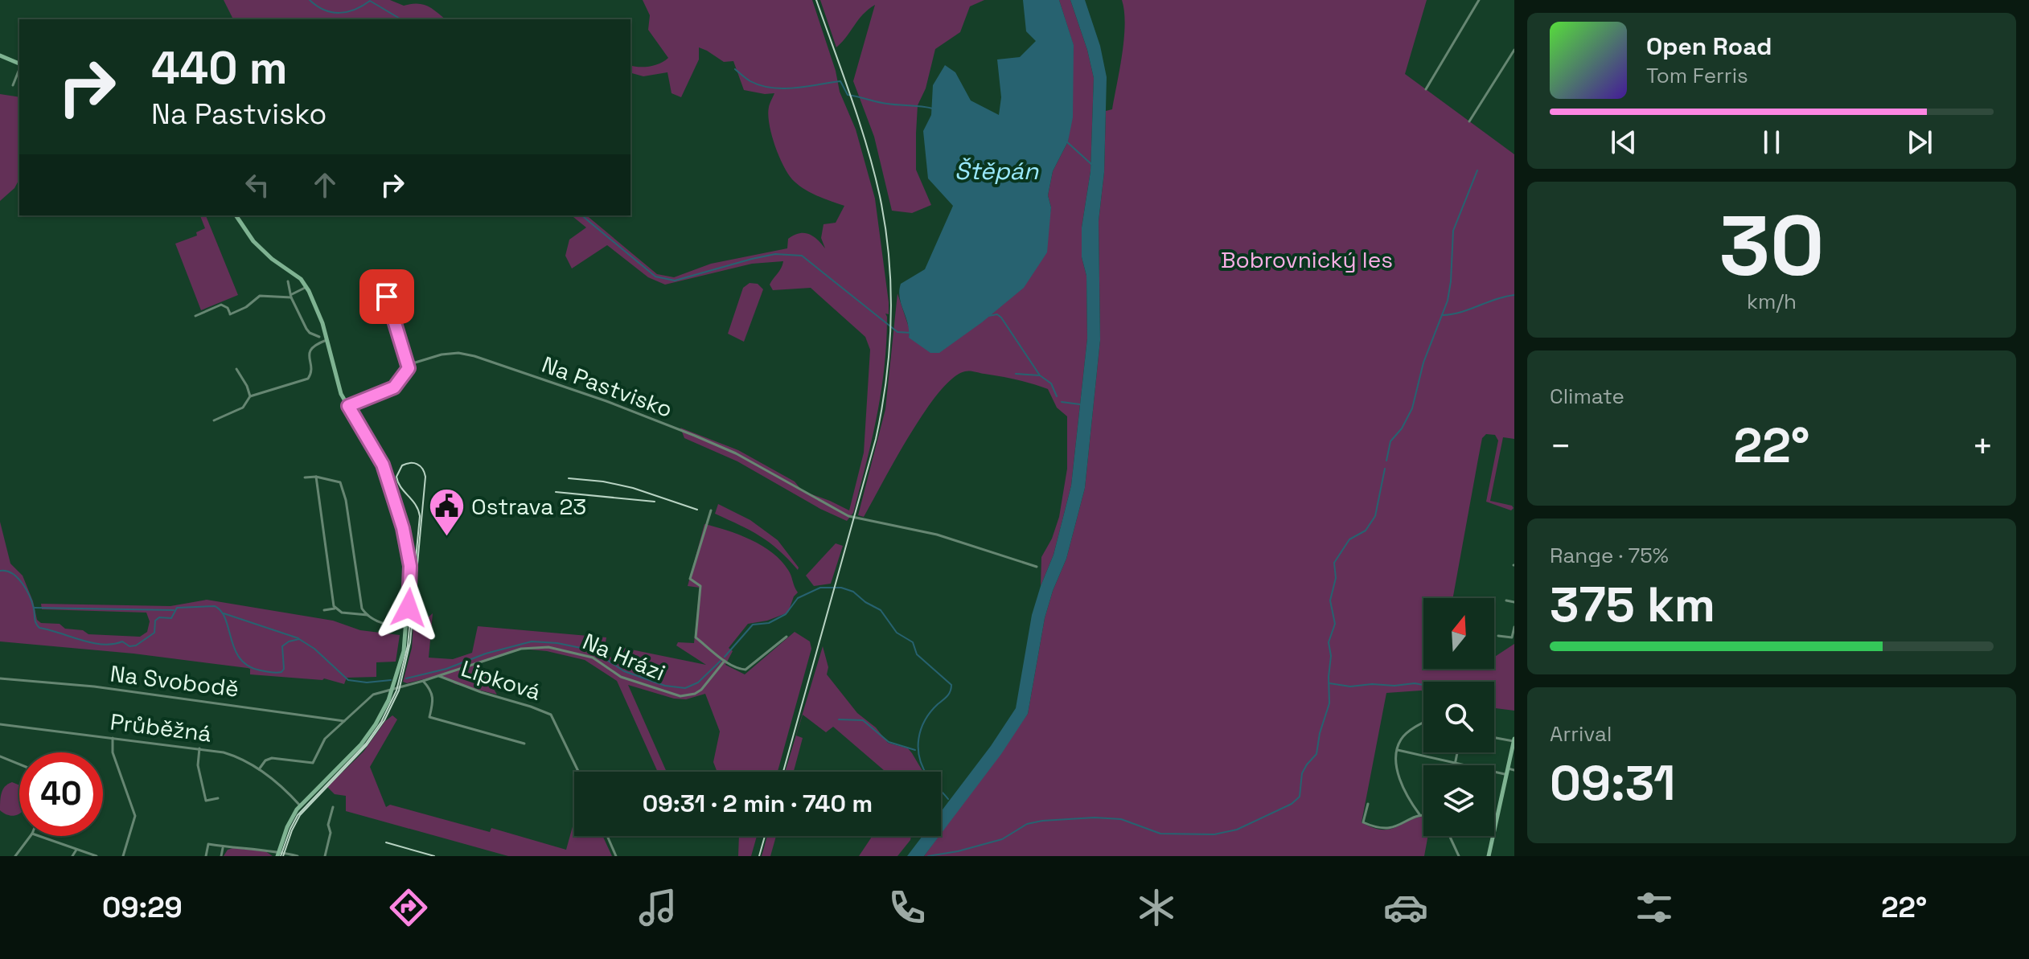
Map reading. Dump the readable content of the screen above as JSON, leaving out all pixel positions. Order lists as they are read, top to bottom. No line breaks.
{"streets":{"street":["Na Pastvisko","Na Hrázi","Lipková","Na Svobodě","Průběžná"]},"crossings":[["Na Hrázi","Lipková"]],"water":["Štěpán"],"parks":["Bobrovnický les"],"places":{"public building":["Ostrava 23"]},"north":"top","page":{"turn":["440 m","Na Pastvisko"],"song":["Open Road","Tom Ferris"],"tile":[["30","km/h"],"Climate",["Range · 75%","375 km"],["Arrival","09:31"]],"heat":["−","22°","+"],"limit":"40","trip":"09:31 · 2 min · 740 m","tabs":["09:29","22°"]}}
